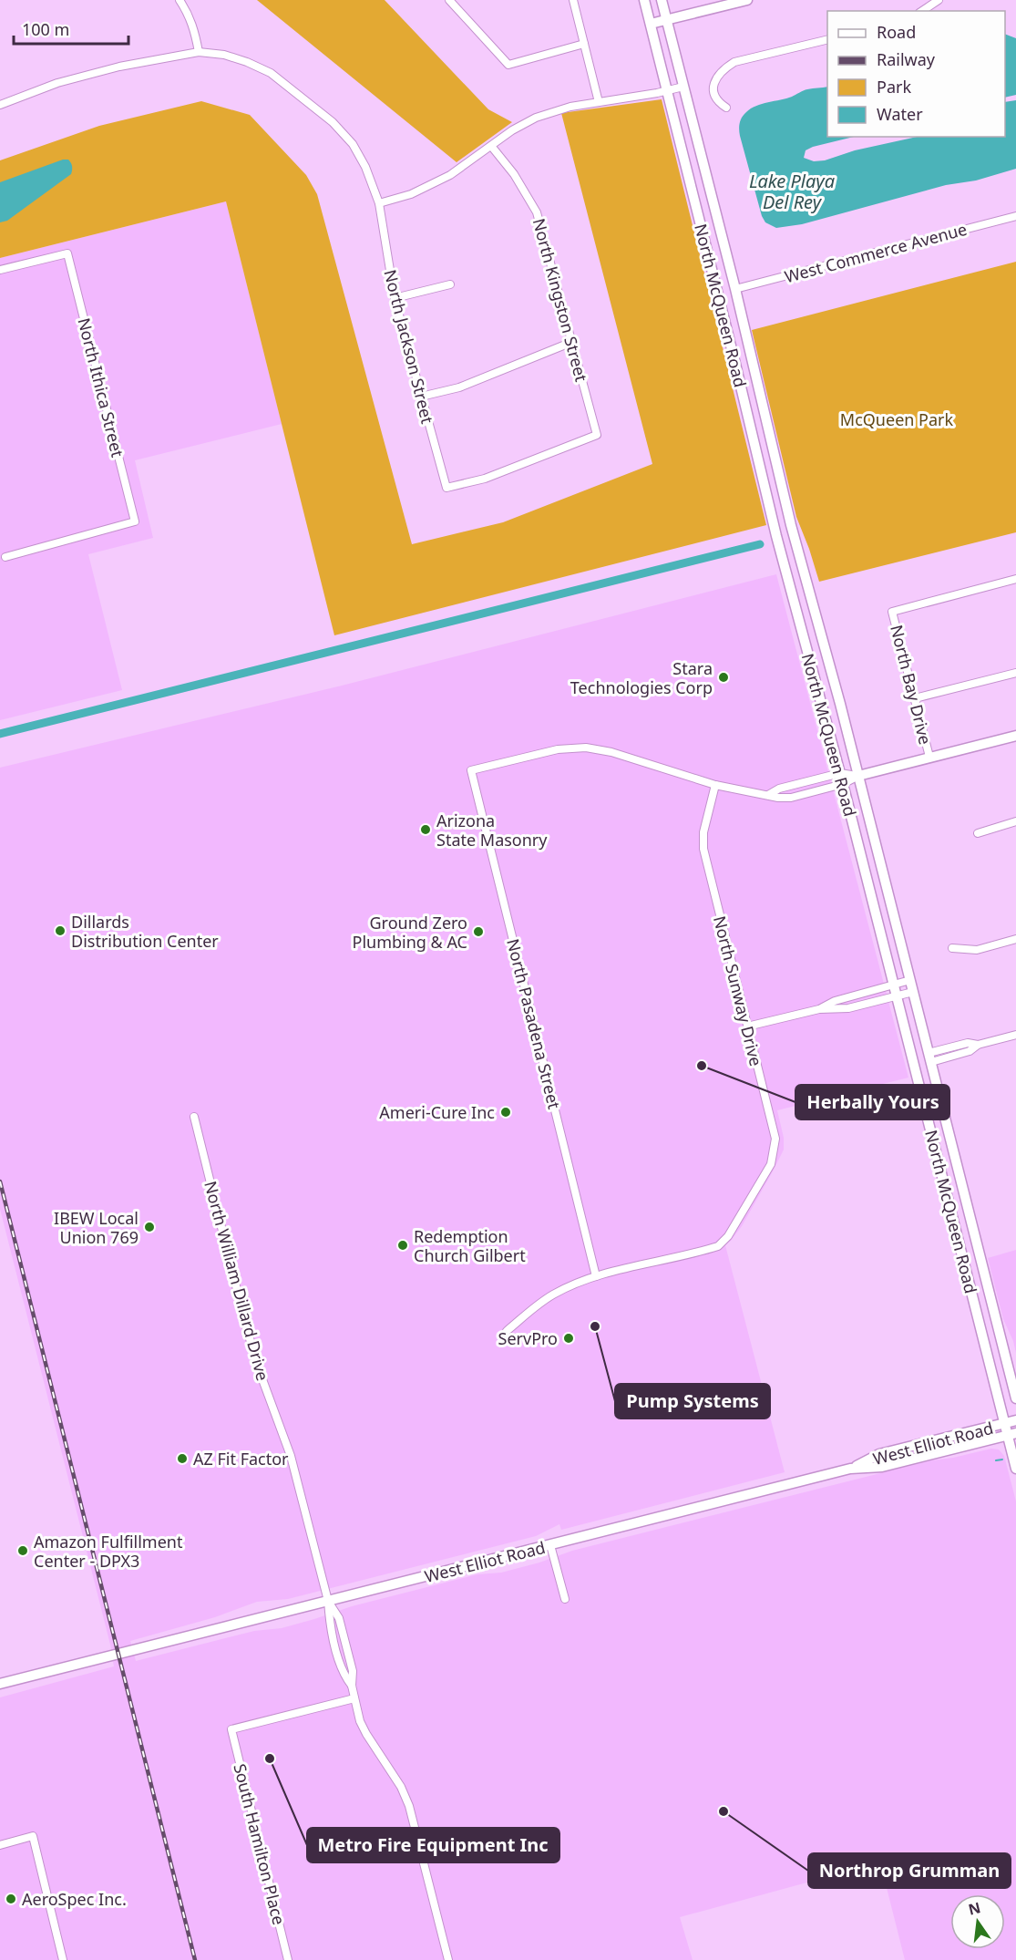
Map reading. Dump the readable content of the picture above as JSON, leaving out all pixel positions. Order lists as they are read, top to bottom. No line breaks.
{"streets":{"main road":["North McQueen Road","West Elliot Road"],"street":["West Commerce Avenue","North Kingston Street","North Jackson Street","North Ithica Street","North Bay Drive","North Sunway Drive","North Pasadena Street","North William Dillard Drive","South Hamilton Place"]},"crossings":[["West Commerce Avenue","North McQueen Road"],["North Kingston Street","North Jackson Street"],["North McQueen Road","West Elliot Road"],["North Sunway Drive","North Pasadena Street"],["North William Dillard Drive","West Elliot Road"],["North William Dillard Drive","South Hamilton Place"]],"water":["Lake Playa Del Rey"],"parks":["McQueen Park"],"places":["Stara Technologies Corp","Arizona State Masonry","Dillards Distribution Center","Ground Zero Plumbing & AC","Herbally Yours","Ameri-Cure Inc","IBEW Local Union 769","Redemption Church Gilbert","Pump Systems","ServPro","AZ Fit Factor","Amazon Fulfillment Center - DPX3","Metro Fire Equipment Inc","Northrop Grumman","AeroSpec Inc."],"legend":["Road","Railway","Park","Water"],"scale_bar":"100 m","north":"top"}
